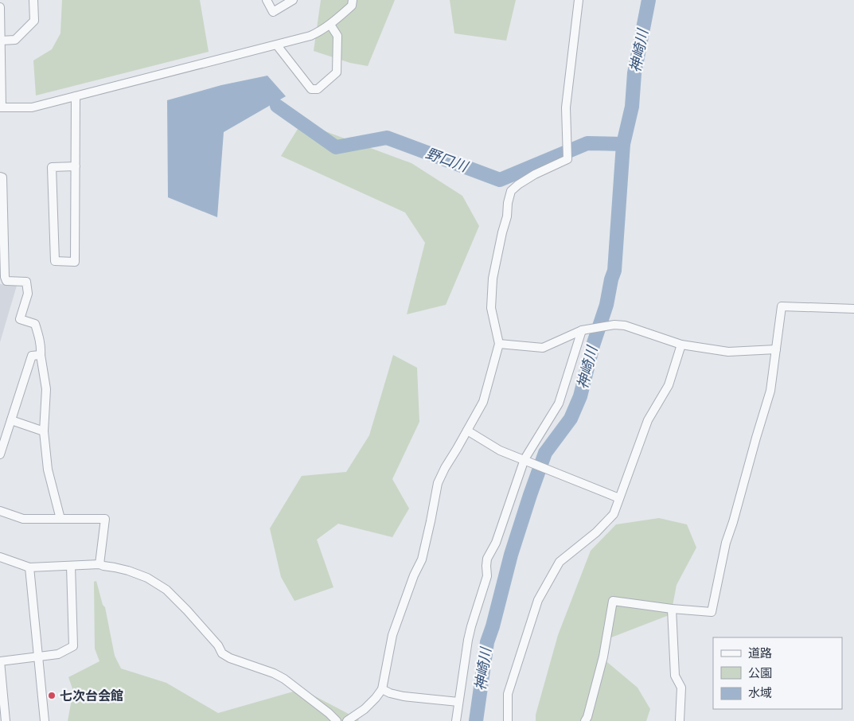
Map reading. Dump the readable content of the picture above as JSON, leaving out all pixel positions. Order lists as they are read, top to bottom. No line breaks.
{"water":["神崎川","野口川"],"places":["七次台会館"],"legend":["道路","公園","水域"]}
